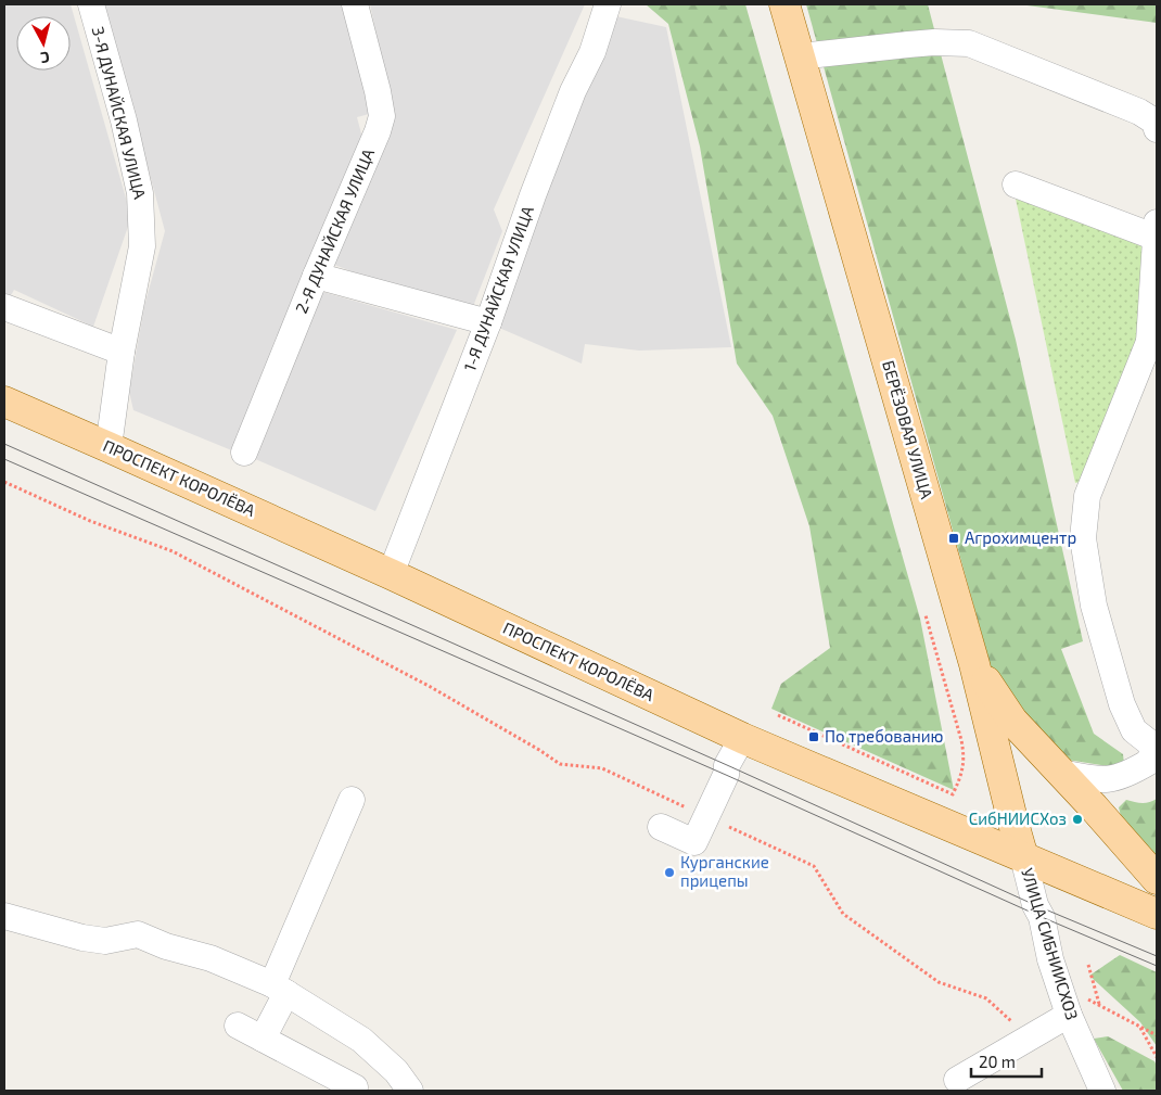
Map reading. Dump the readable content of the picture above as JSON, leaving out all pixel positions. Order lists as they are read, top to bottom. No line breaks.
{"streets":{"main road":["БЕРЁЗОВАЯ УЛИЦА","ПРОСПЕКТ КОРОЛЁВА"],"street":["3-Я ДУНАЙСКАЯ УЛИЦА","2-Я ДУНАЙСКАЯ УЛИЦА","1-Я ДУНАЙСКАЯ УЛИЦА","УЛИЦА СИБНИИСХОЗ"]},"crossings":[["3-Я ДУНАЙСКАЯ УЛИЦА","ПРОСПЕКТ КОРОЛЁВА"],["1-Я ДУНАЙСКАЯ УЛИЦА","ПРОСПЕКТ КОРОЛЁВА"],["БЕРЁЗОВАЯ УЛИЦА","ПРОСПЕКТ КОРОЛЁВА"],["БЕРЁЗОВАЯ УЛИЦА","УЛИЦА СИБНИИСХОЗ"],["ПРОСПЕКТ КОРОЛЁВА","УЛИЦА СИБНИИСХОЗ"]],"places":{"transit":["Агрохимцентр","По требованию"],"other":["СибНИИСХоз","Курганские прицепы"]},"scale_bar":"20 m","north":"bottom"}
